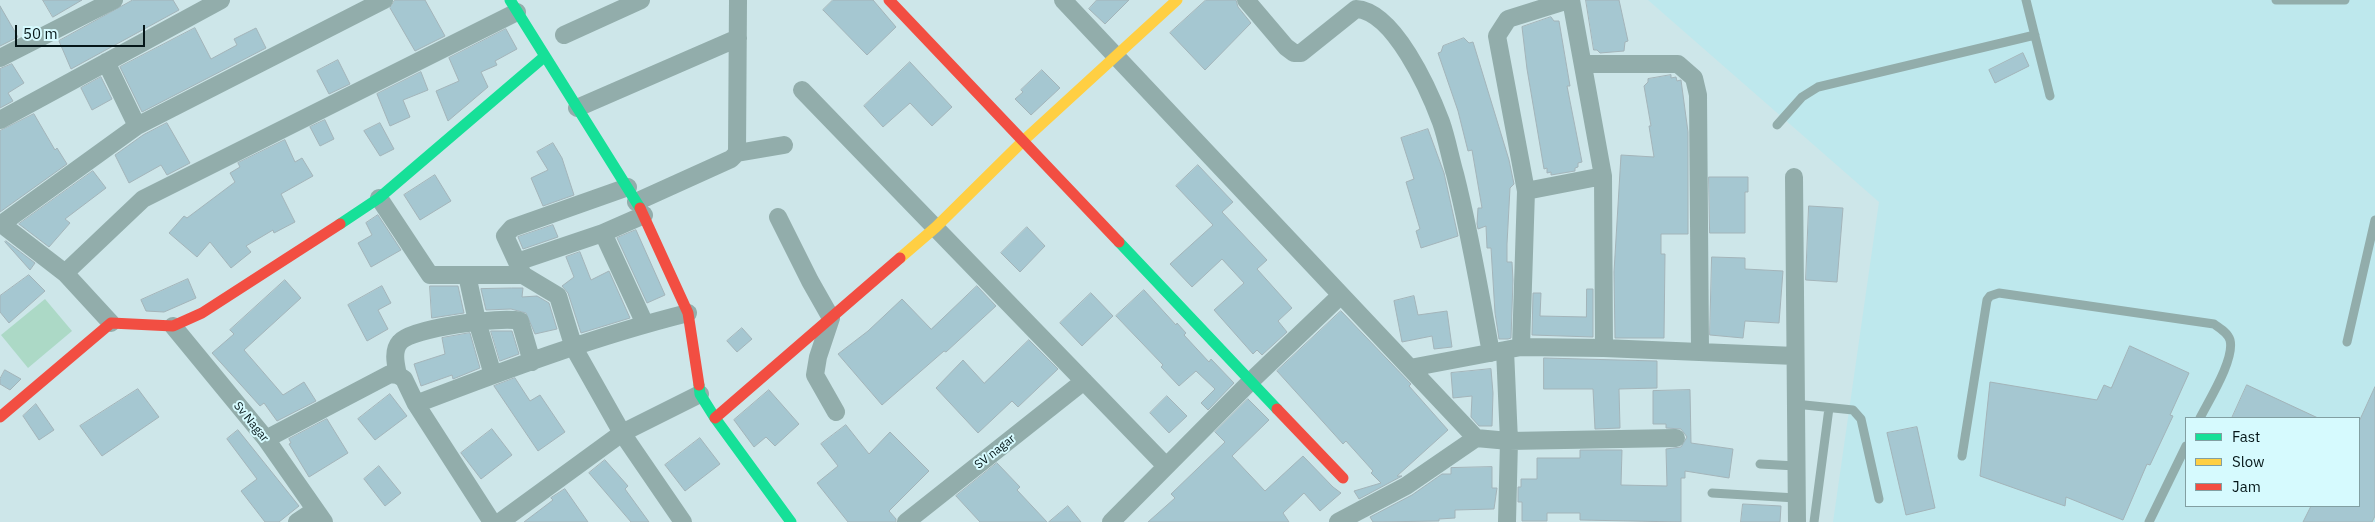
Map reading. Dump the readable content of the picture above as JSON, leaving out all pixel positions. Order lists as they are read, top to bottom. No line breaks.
{"streets":{"street":["Sv Nagar","SV nagar"]},"legend":["Fast","Slow","Jam"],"scale_bar":"50 m"}
